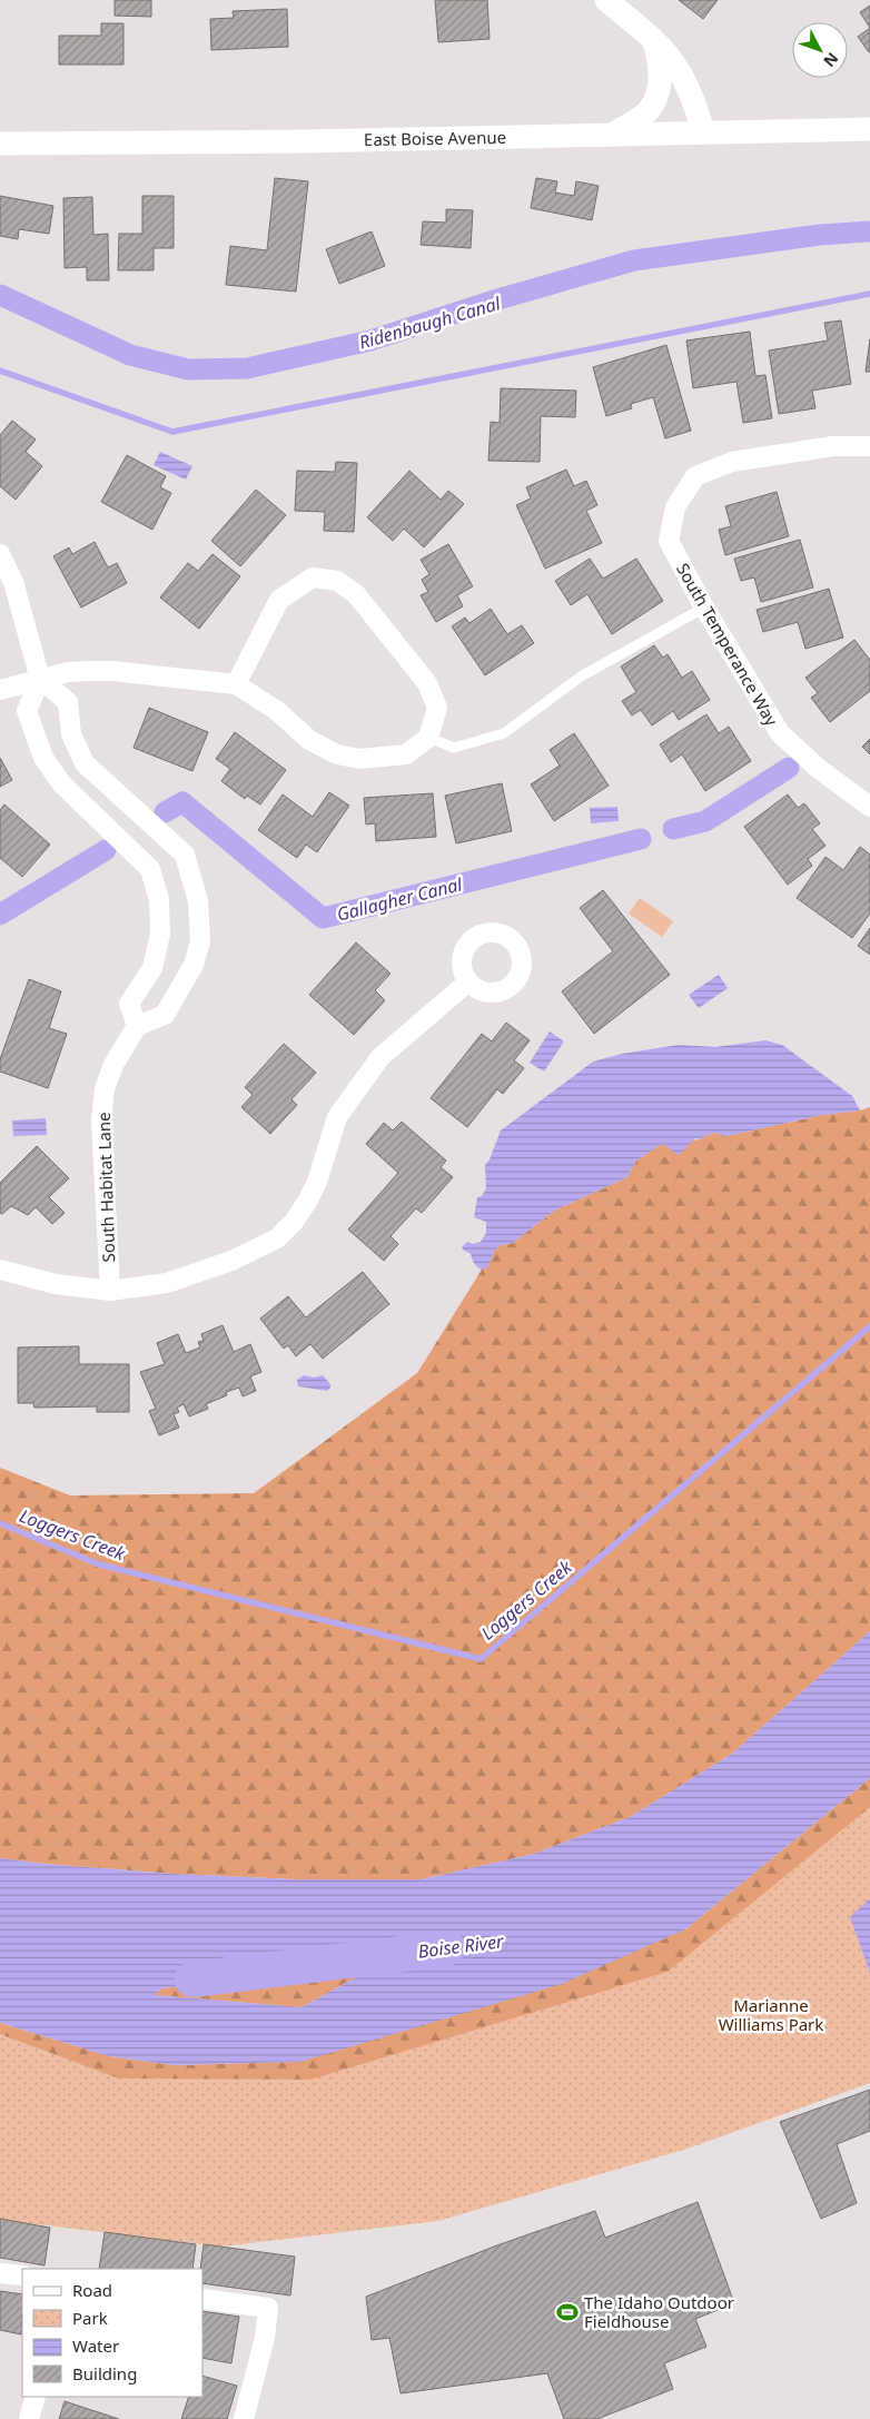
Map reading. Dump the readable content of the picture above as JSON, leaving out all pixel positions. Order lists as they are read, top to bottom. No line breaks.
{"streets":{"street":["East Boise Avenue","South Temperance Way","South Habitat Lane"]},"water":["Ridenbaugh Canal","Gallagher Canal","Loggers Creek","Boise River"],"parks":["Marianne Williams Park"],"places":{"sports":["The Idaho Outdoor Fieldhouse"]},"legend":["Road","Park","Water","Building"],"north":"bottom right"}
